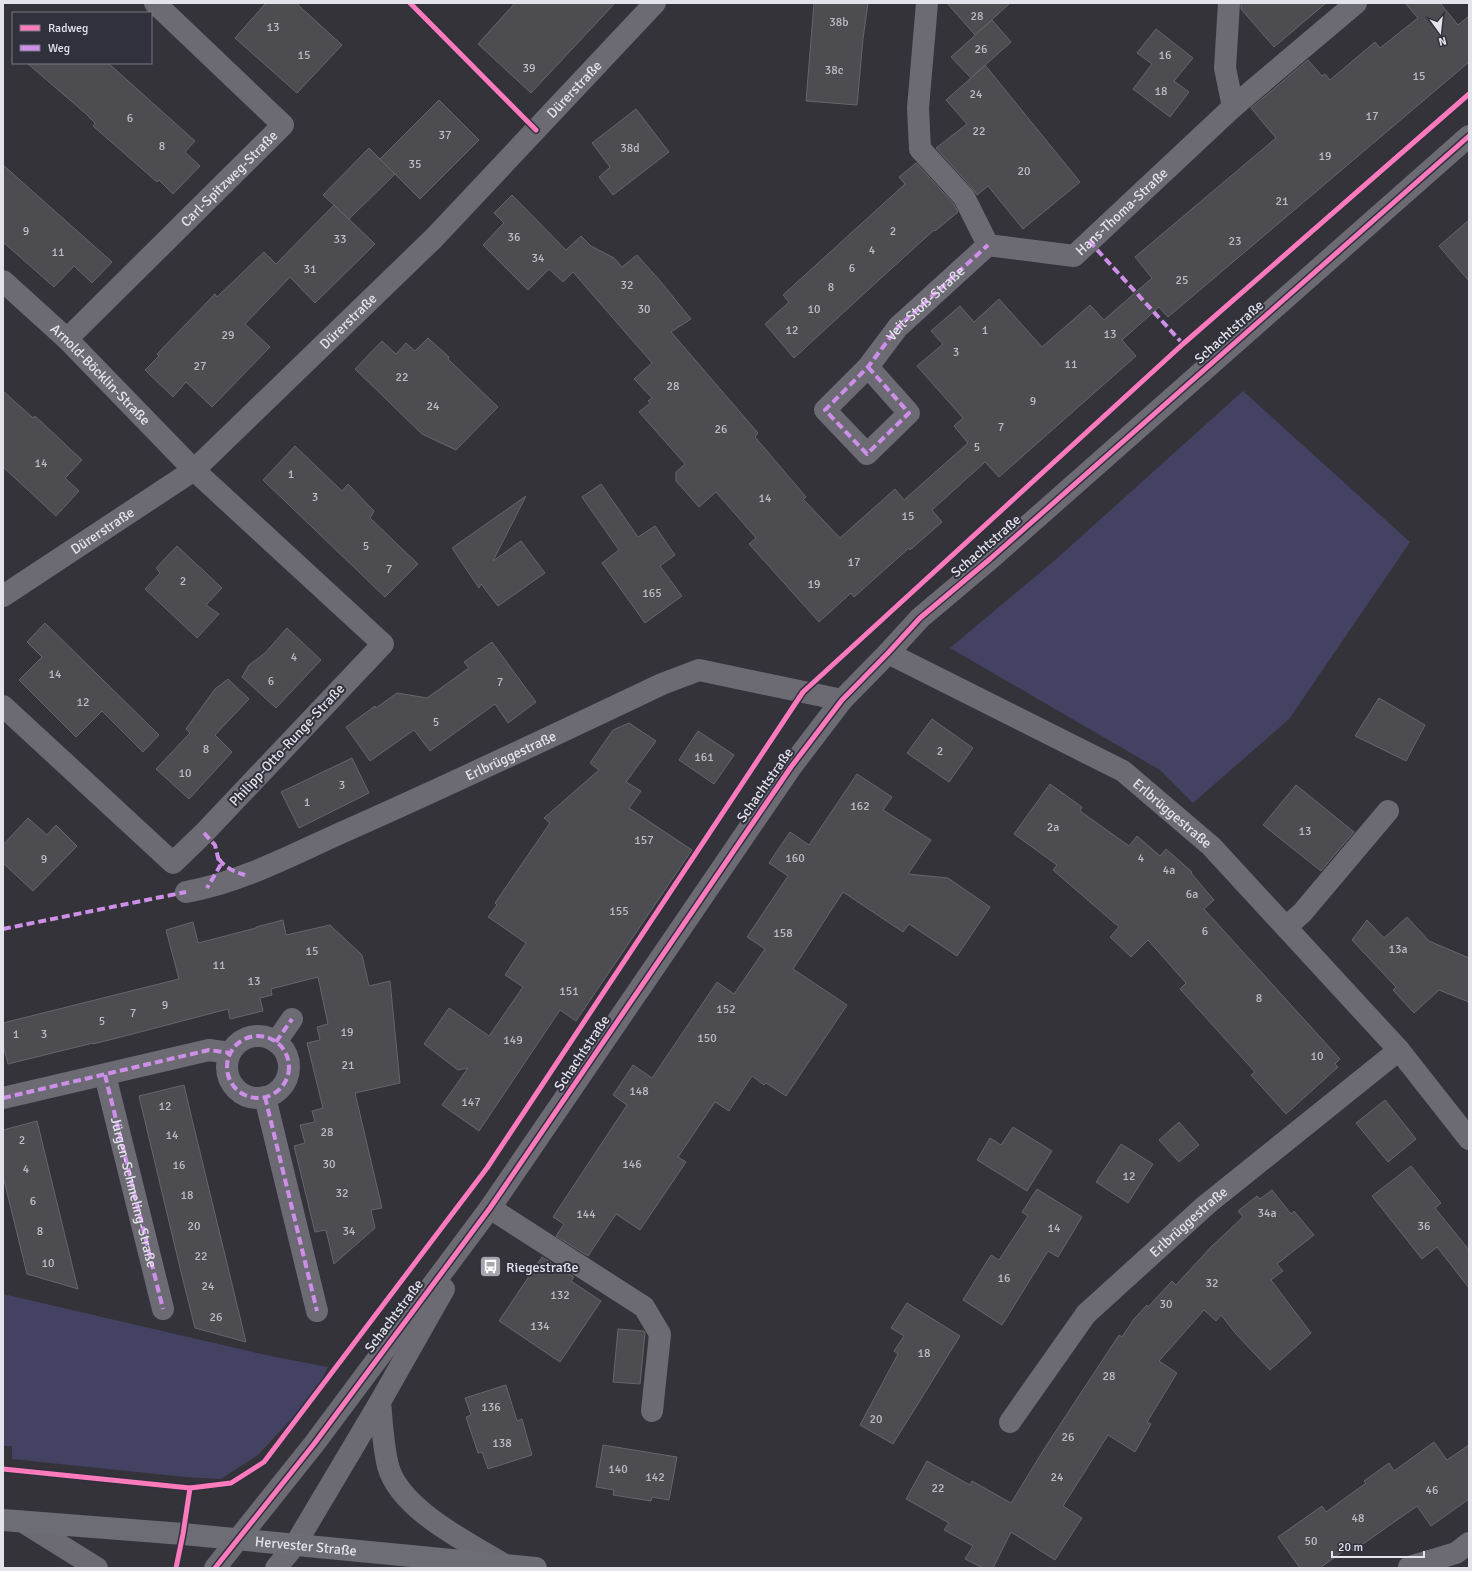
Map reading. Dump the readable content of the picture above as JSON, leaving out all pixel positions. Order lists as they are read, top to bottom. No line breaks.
{"streets":{"main road":["Hervester Straße"],"street":["Dürerstraße","Carl-Spitzweg-Straße","Hans-Thoma-Straße","Veit-Stoß-Straße","Schachtstraße","Arnold-Böcklin-Straße","Philipp-Otto-Runge-Straße","Erlbrüggestraße","Jürgen-Schmeling-Straße"]},"crossings":[["Dürerstraße","Arnold-Böcklin-Straße"],["Dürerstraße","Philipp-Otto-Runge-Straße"],["Carl-Spitzweg-Straße","Arnold-Böcklin-Straße"],["Hans-Thoma-Straße","Veit-Stoß-Straße"],["Schachtstraße","Erlbrüggestraße"],["Schachtstraße","Hervester Straße"],["Arnold-Böcklin-Straße","Philipp-Otto-Runge-Straße"]],"places":{"bus stop":["Riegestraße"]},"house_numbers":["28","38b","13","26","15","16","39","38c","15","18","24","17","6","22","37","8","38d","19","35","20","21","9","2","36","33","23","4","11","34","6","31","25","32","8","30","10","12","1","13","29","3","11","27","22","28","9","24","7","26","5","14","1","3","14","15","5","17","7","2","19","165","4","14","6","7","12","5","8","2","161","10","3","1","162","2a","13","157","160","4","9","4a","6a","155","6","158","13a","15","11","13","151","8","9","152","7","5","19","1","3","150","149","10","21","148","147","12","28","14","2","30","146","16","4","12","32","18","6","34a","144","20","36","14","8","34","22","10","16","32","24","132","30","26","134","18","28","136","20","26","138","140","142","24","22","46","48","50"],"legend":["Radweg","Weg"],"scale_bar":"20 m","north":"bottom"}
